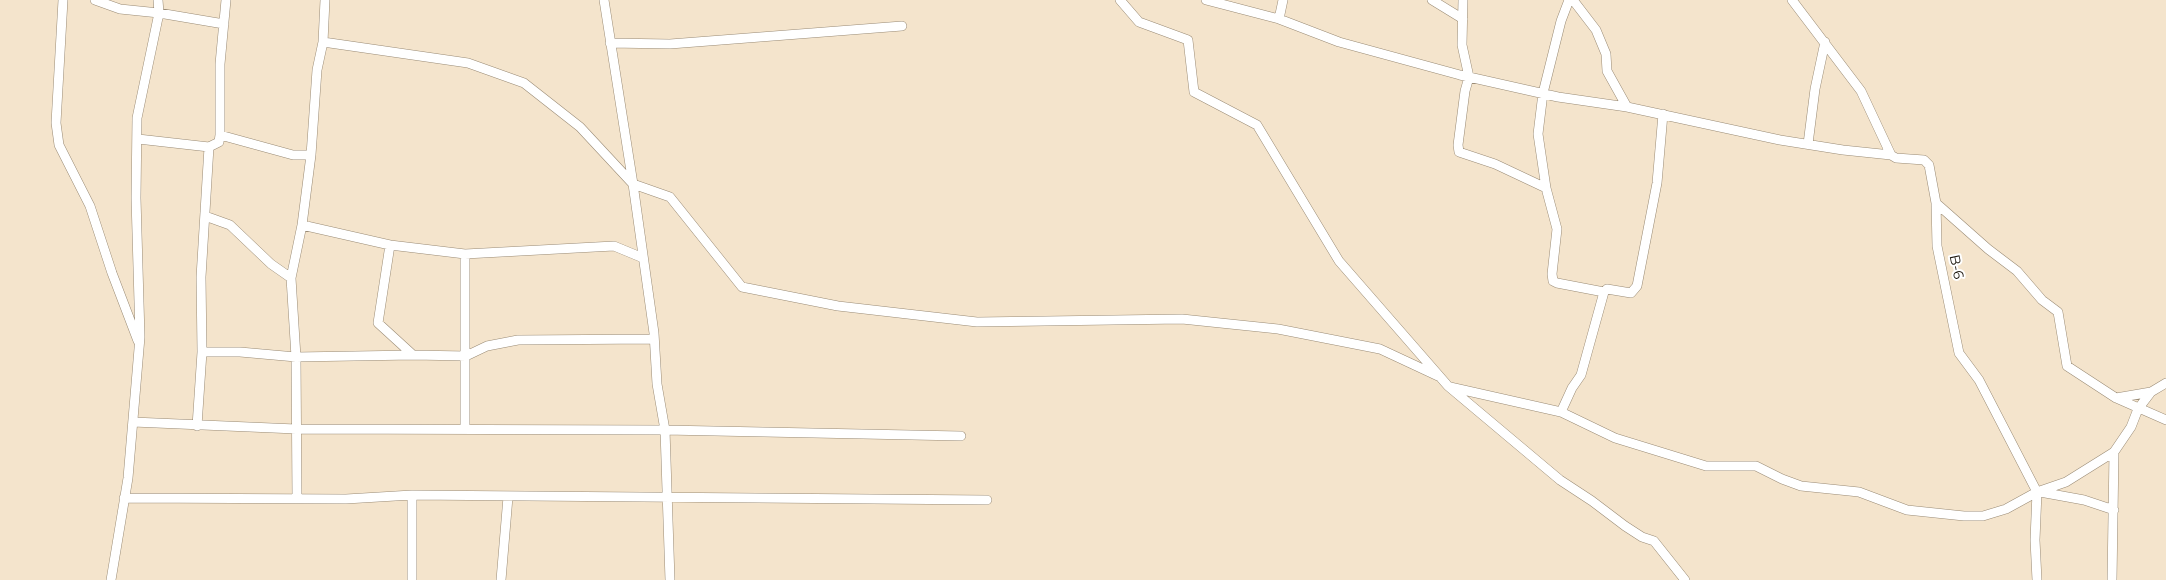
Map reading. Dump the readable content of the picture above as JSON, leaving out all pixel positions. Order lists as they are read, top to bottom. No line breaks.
{"streets":{"street":["B-6"]}}
